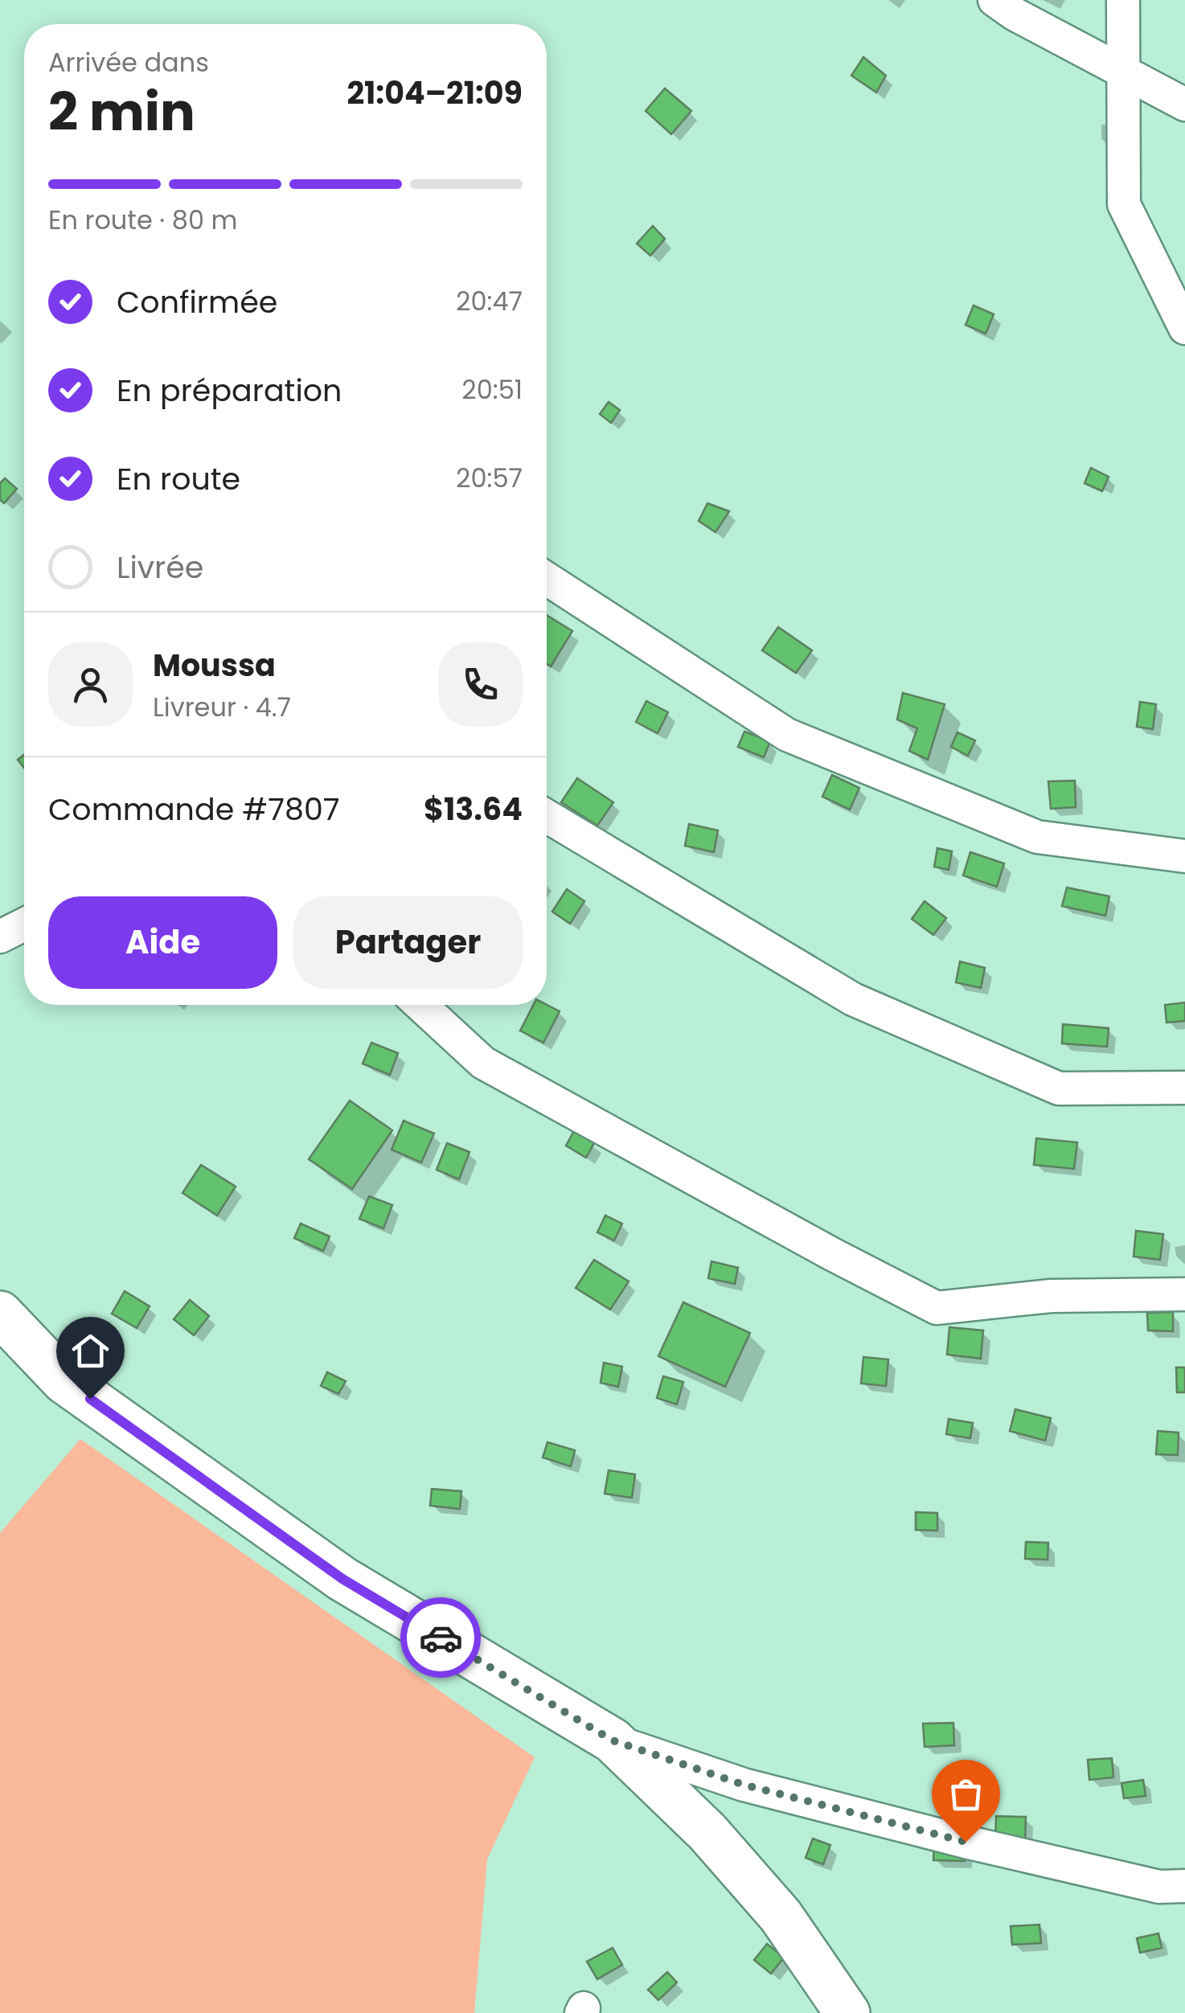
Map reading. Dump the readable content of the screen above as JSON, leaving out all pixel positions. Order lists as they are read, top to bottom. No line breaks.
{"page":{"heading":["2 min","Arrivée dans","21:04–21:09"],"panel":["Moussa","Livreur · 4.7","Commande #7807","$13.64"],"bar":"En route · 80 m","list":[["Confirmée","20:47"],["En préparation","20:51"],["En route","20:57"],"Livrée"],"buttons":["Aide","Partager"]}}
